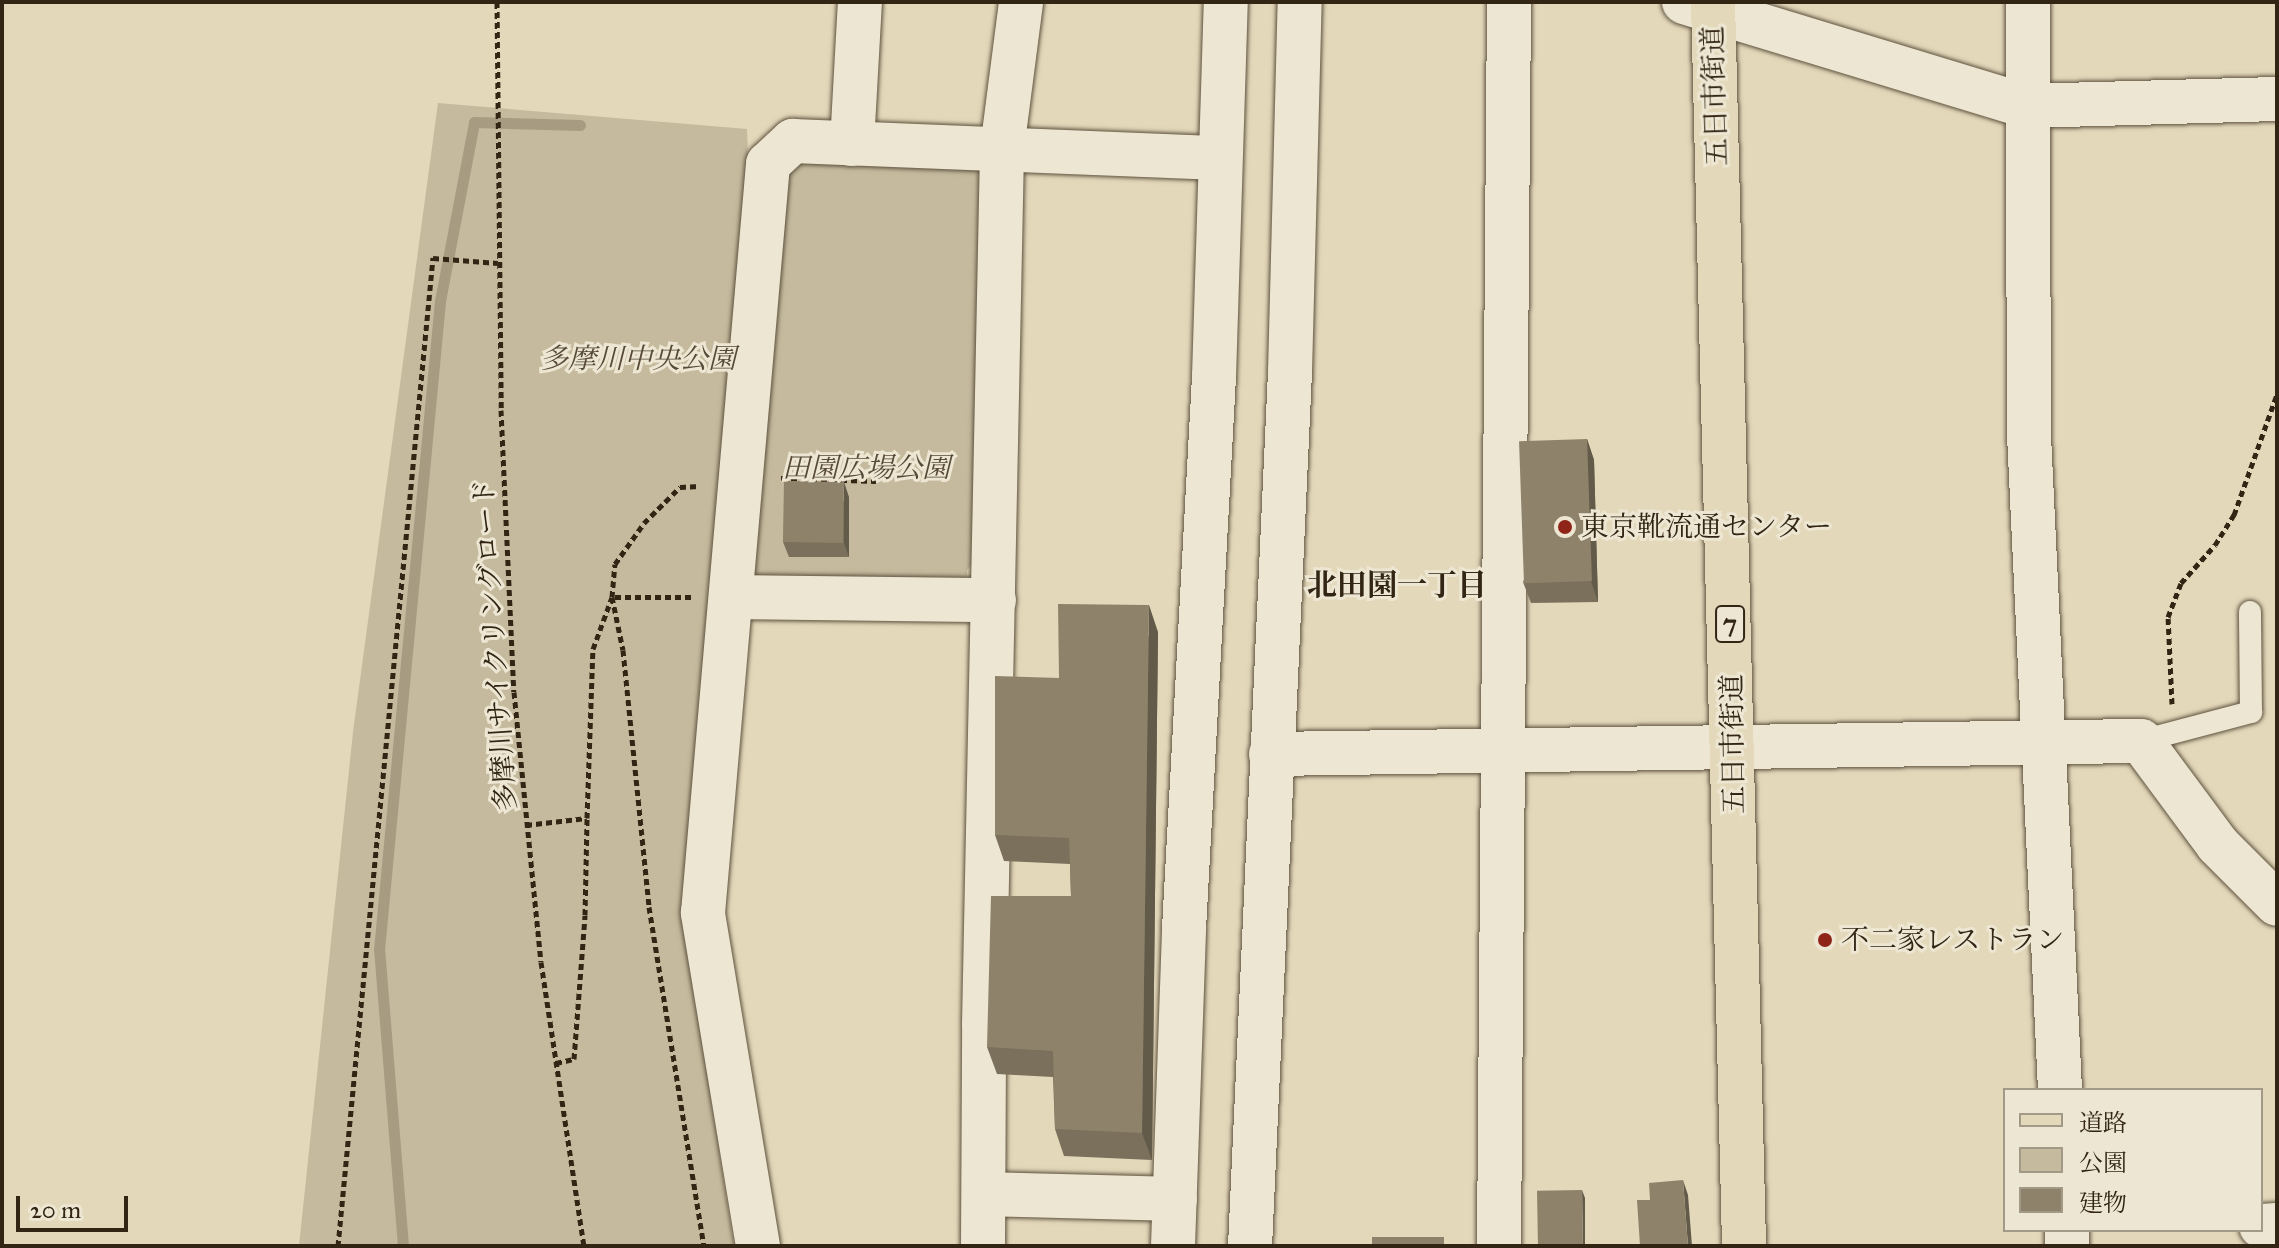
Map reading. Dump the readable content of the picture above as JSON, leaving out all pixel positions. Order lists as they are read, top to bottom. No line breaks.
{"streets":{"main road":["五日市街道","7"],"path":["多摩川サイクリングロード"]},"districts":["北田園一丁目"],"parks":["多摩川中央公園","田園広場公園"],"places":["東京靴流通センター","不二家レストラン"],"legend":["道路","公園","建物"],"scale_bar":"20 m"}
